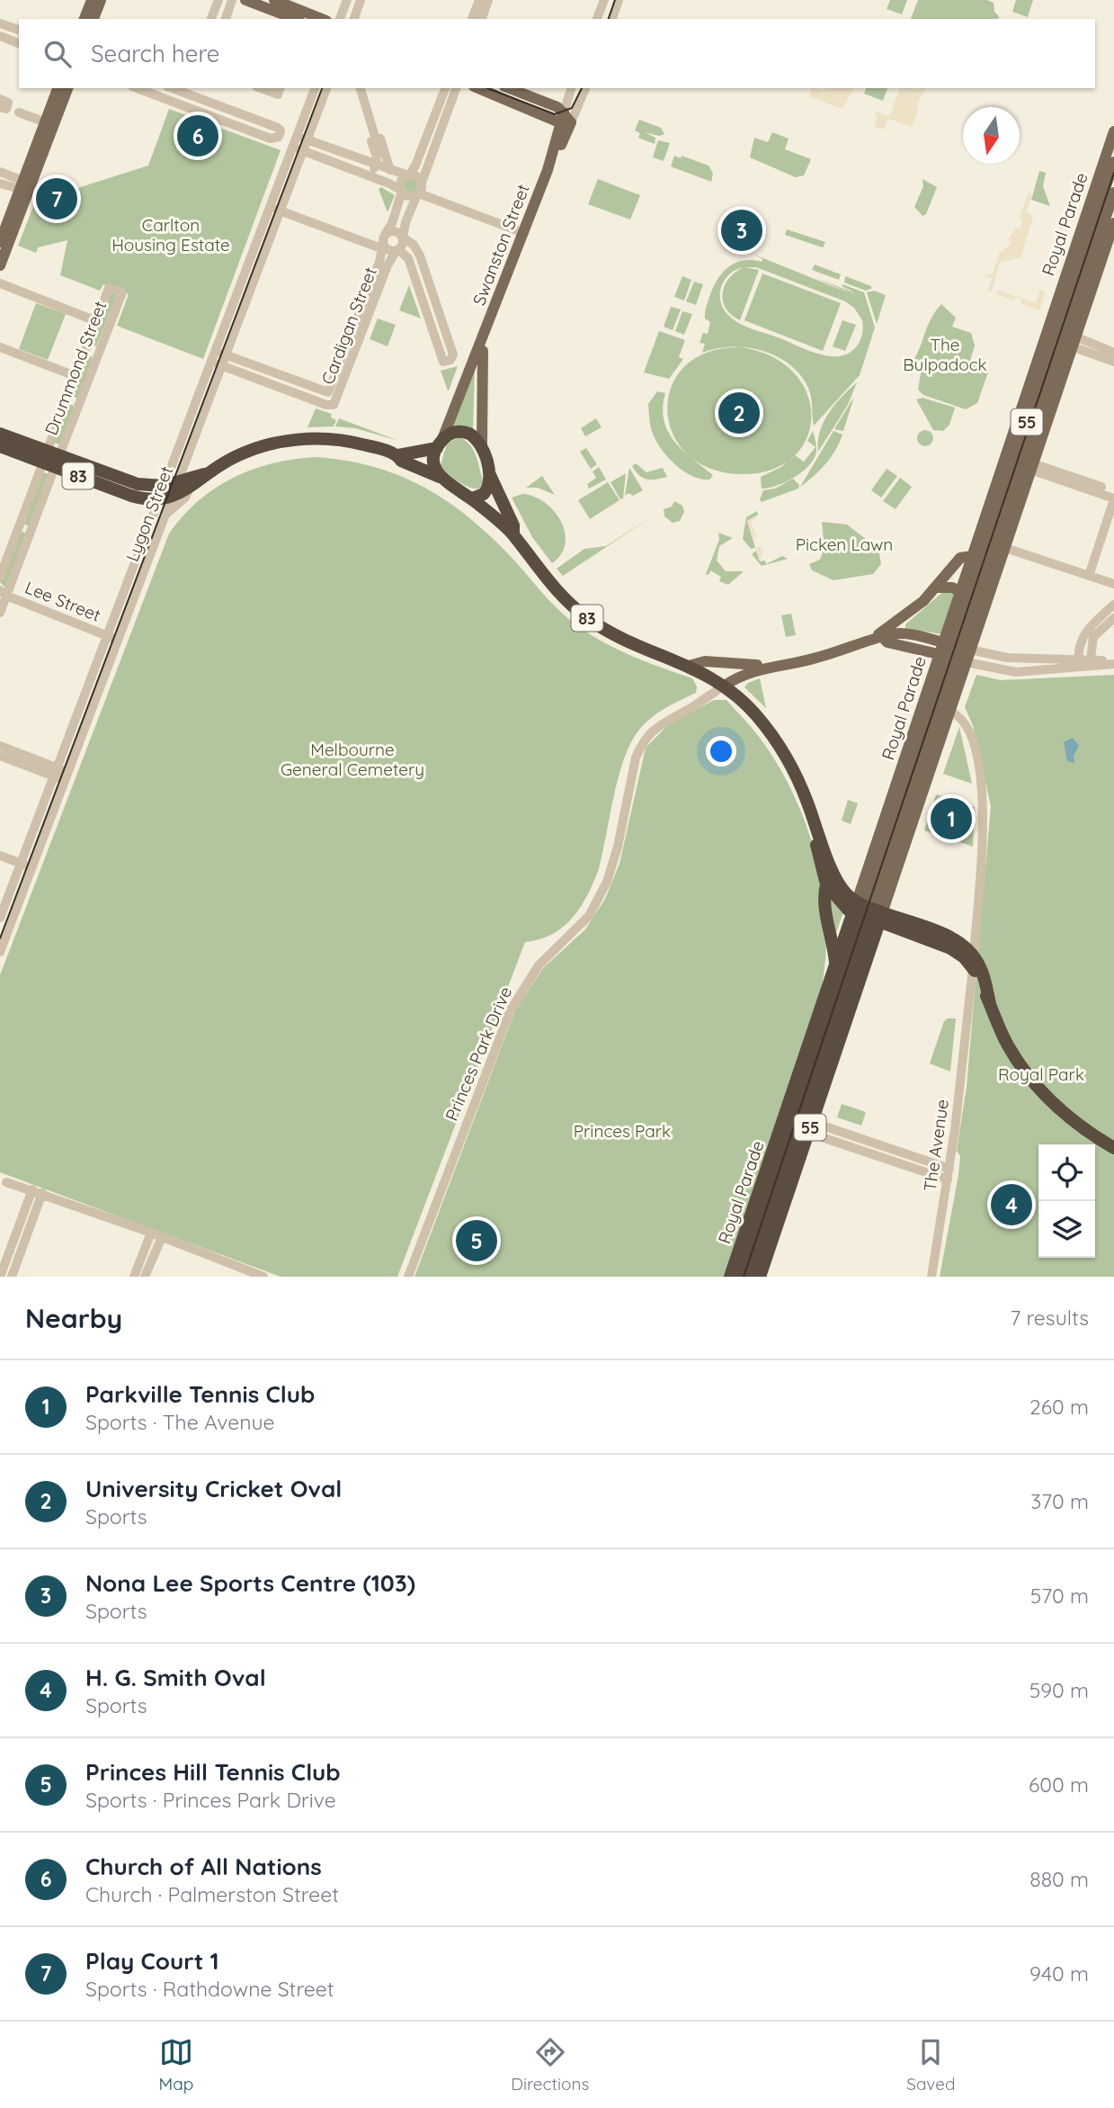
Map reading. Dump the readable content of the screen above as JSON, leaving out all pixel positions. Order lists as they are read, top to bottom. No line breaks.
{"streets":{"highway":["Royal Parade","55","83"],"main road":["Swanston Street"],"street":["Cardigan Street","Drummond Street","Lygon Street","Lee Street","Princes Park Drive","The Avenue"]},"crossings":[["Royal Parade","83"],["Swanston Street","83"],["Drummond Street","83"],["Drummond Street","Lee Street"],["83","Lygon Street"],["83","Princes Park Drive"],["83","The Avenue"],["Lygon Street","Lee Street"]],"parks":["Carlton Housing Estate","The Bulpadock","Picken Lawn","Melbourne General Cemetery","Royal Park","Princes Park"],"north":"bottom","page":{"search":"Search here","pins":["6","7","3","2","1","4","5"],"heading":["Nearby","7 results"],"list":[{"mark":"1","name":"Parkville Tennis Club","note":"Sports · The Avenue","value":"260 m"},{"mark":"2","name":"University Cricket Oval","note":"Sports","value":"370 m"},{"mark":"3","name":"Nona Lee Sports Centre (103)","note":"Sports","value":"570 m"},{"mark":"4","name":"H. G. Smith Oval","note":"Sports","value":"590 m"},{"mark":"5","name":"Princes Hill Tennis Club","note":"Sports · Princes Park Drive","value":"600 m"},{"mark":"6","name":"Church of All Nations","note":"Church · Palmerston Street","value":"880 m"},{"mark":"7","name":"Play Court 1","note":"Sports · Rathdowne Street","value":"940 m"}],"nav":["Map","Directions","Saved"]}}
